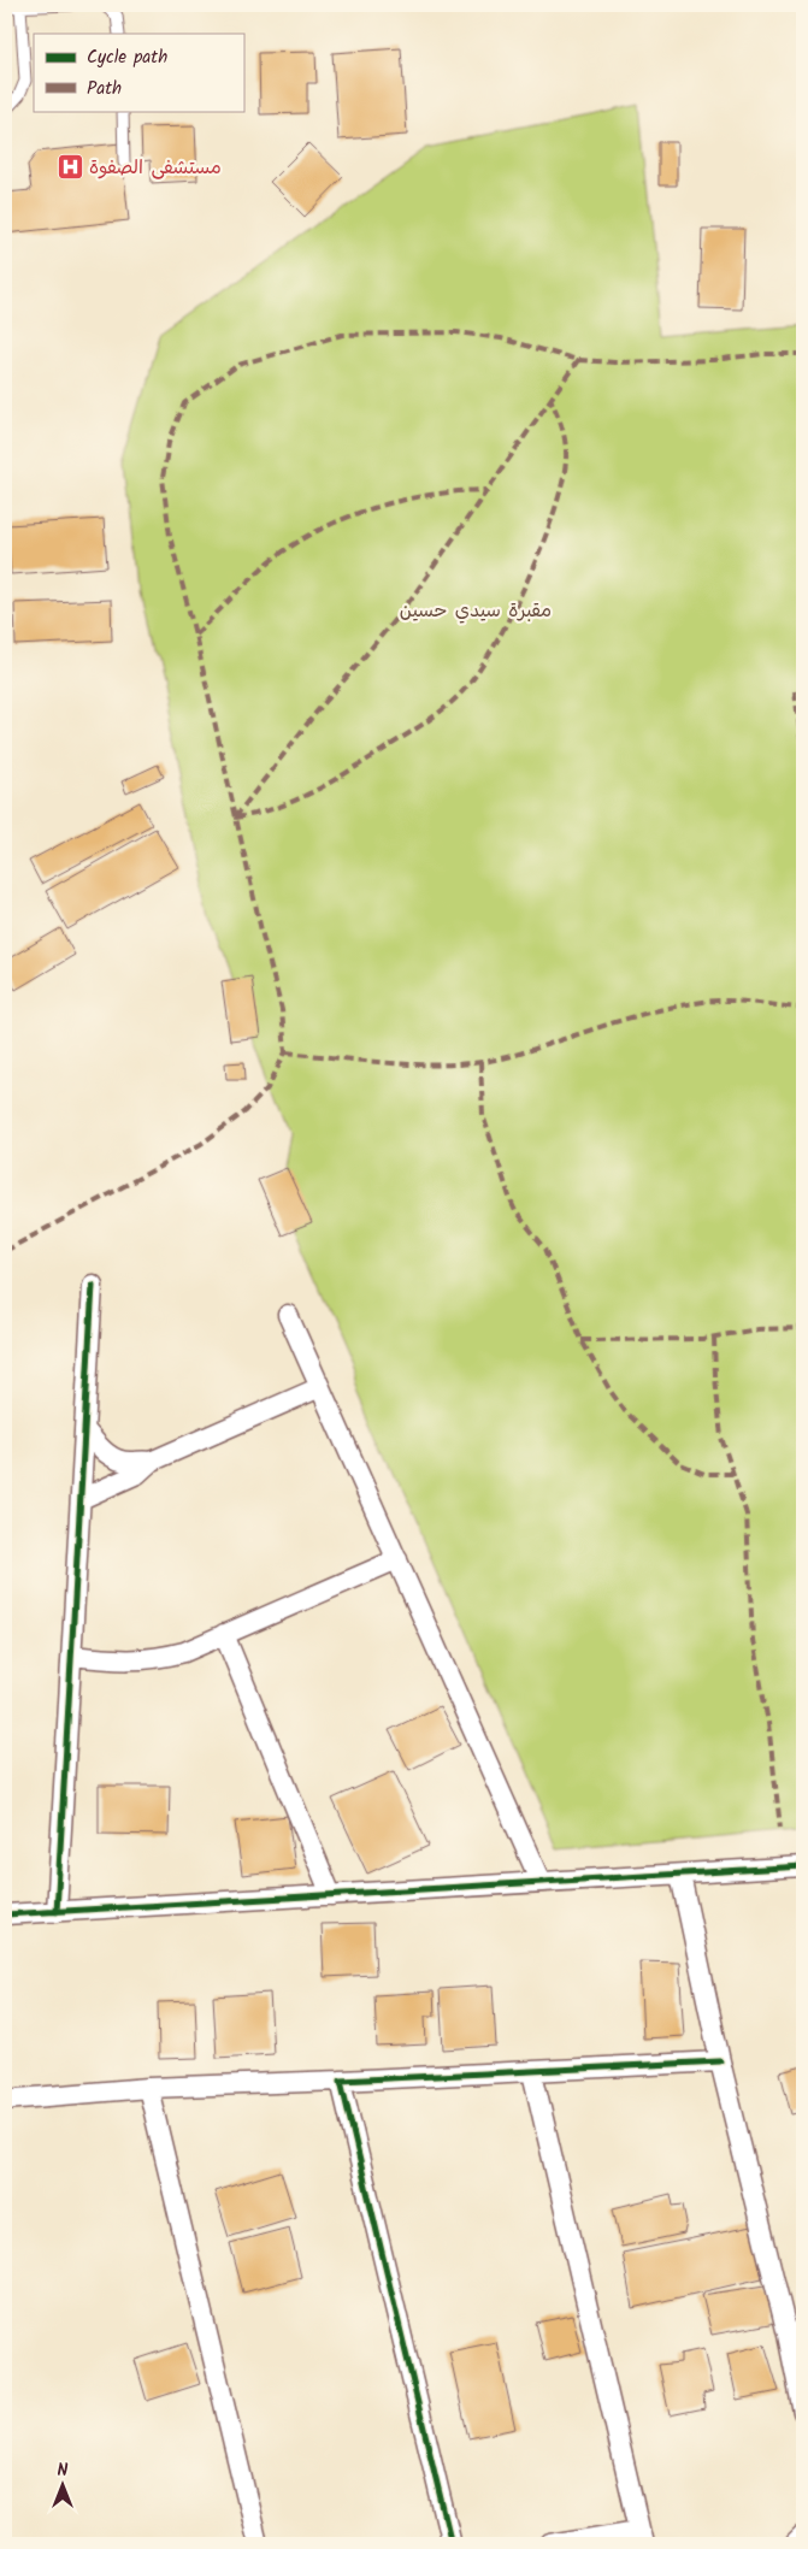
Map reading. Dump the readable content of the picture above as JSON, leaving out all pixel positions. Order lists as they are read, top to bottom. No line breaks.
{"parks":["مقبرة سيدي حسين"],"places":{"hospital":["مستشفى الصفوة"]},"legend":["Cycle path","Path"],"north":"top"}
